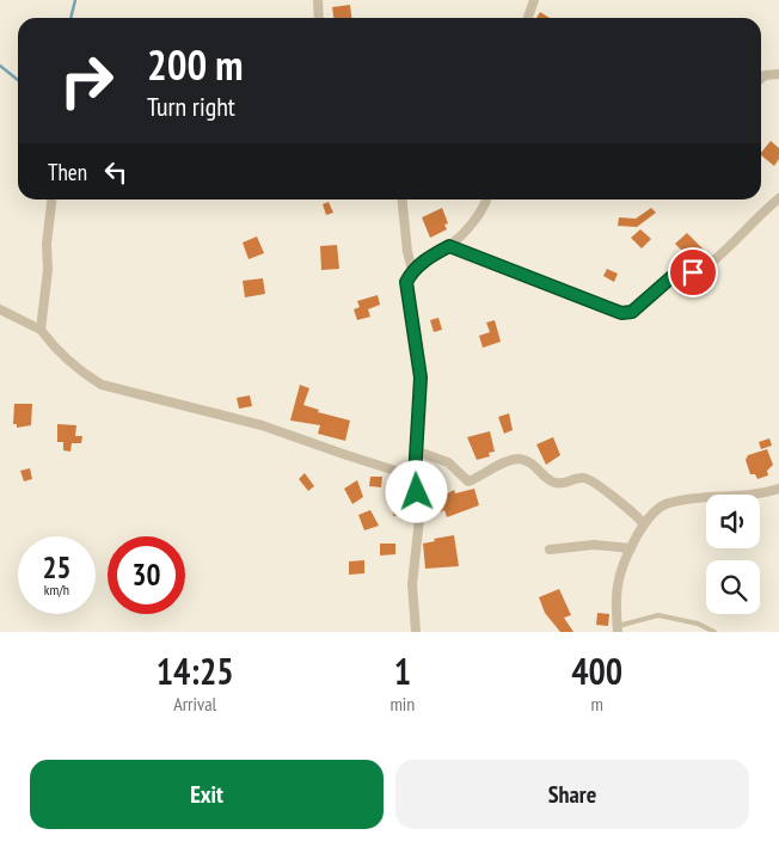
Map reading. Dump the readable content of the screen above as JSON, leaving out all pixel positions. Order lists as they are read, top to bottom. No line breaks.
{"page":{"turn":["200 m","Turn right"],"then":"Then","speed":"25 km/h","limit":"30","eta":["14:25","Arrival","1","min","400","m"],"buttons":["Exit","Share"]}}
